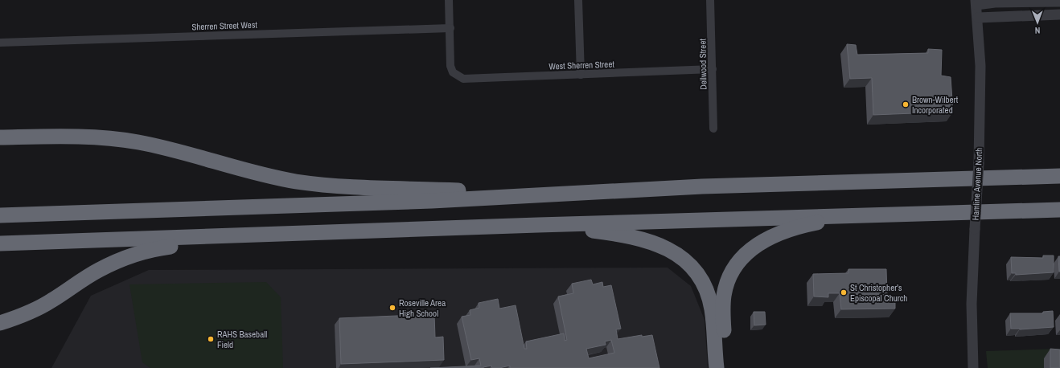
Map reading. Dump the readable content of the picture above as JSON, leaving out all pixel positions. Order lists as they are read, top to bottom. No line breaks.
{"streets":{"street":["Sherren Street West","Dellwood Street","West Sherren Street","Hamline Avenue North"]},"crossings":[["Sherren Street West","West Sherren Street"],["Dellwood Street","West Sherren Street"]],"places":["Brown-Wilbert Incorporated","St Christopher's Episcopal Church","Roseville Area High School","RAHS Baseball Field"],"north":"bottom"}
